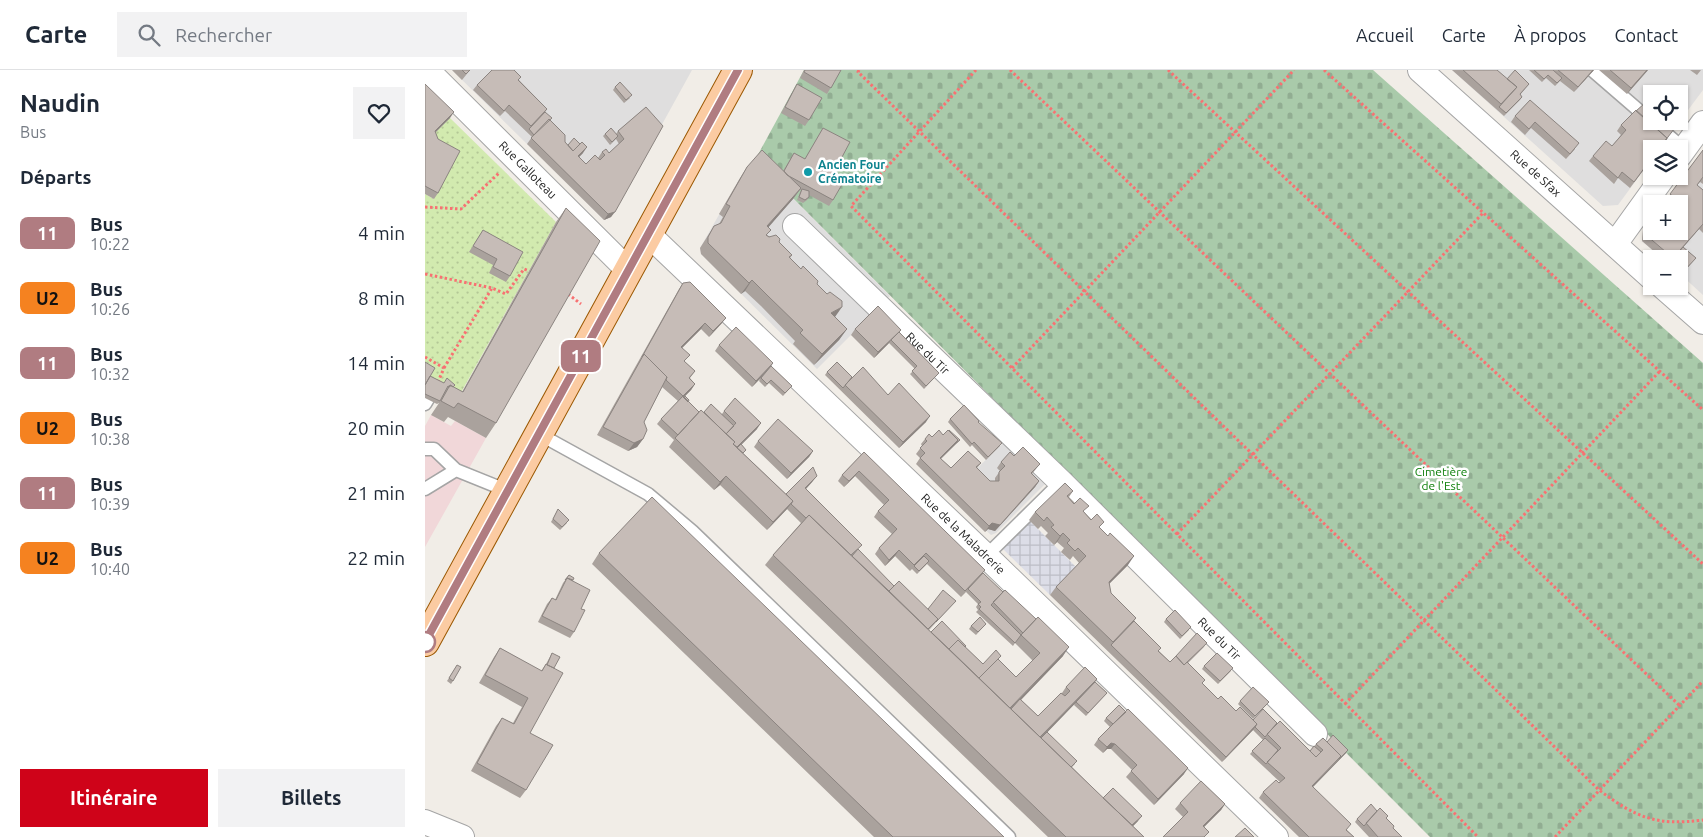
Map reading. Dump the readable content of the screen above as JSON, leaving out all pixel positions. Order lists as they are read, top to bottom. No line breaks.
{"streets":{"street":["Rue Galloteau","Rue de Sfax","Rue du Tir","Rue de la Maladrerie"]},"parks":["Cimetière de l'Est"],"places":["Ancien Four Crématoire"],"lines":["bus line 11"],"page":{"header":"Carte","search":"Rechercher","nav":["Accueil","Carte","À propos","Contact"],"heading":[["Naudin","Bus"],"Départs"],"on_map":"11","map_buttons":["+","−"],"list":[{"mark":"11","name":"Bus","note":"10:22","value":"4 min"},{"mark":"U2","name":"Bus","note":"10:26","value":"8 min"},{"mark":"11","name":"Bus","note":"10:32","value":"14 min"},{"mark":"U2","name":"Bus","note":"10:38","value":"20 min"},{"mark":"11","name":"Bus","note":"10:39","value":"21 min"},{"mark":"U2","name":"Bus","note":"10:40","value":"22 min"}],"buttons":["Itinéraire","Billets"]}}
